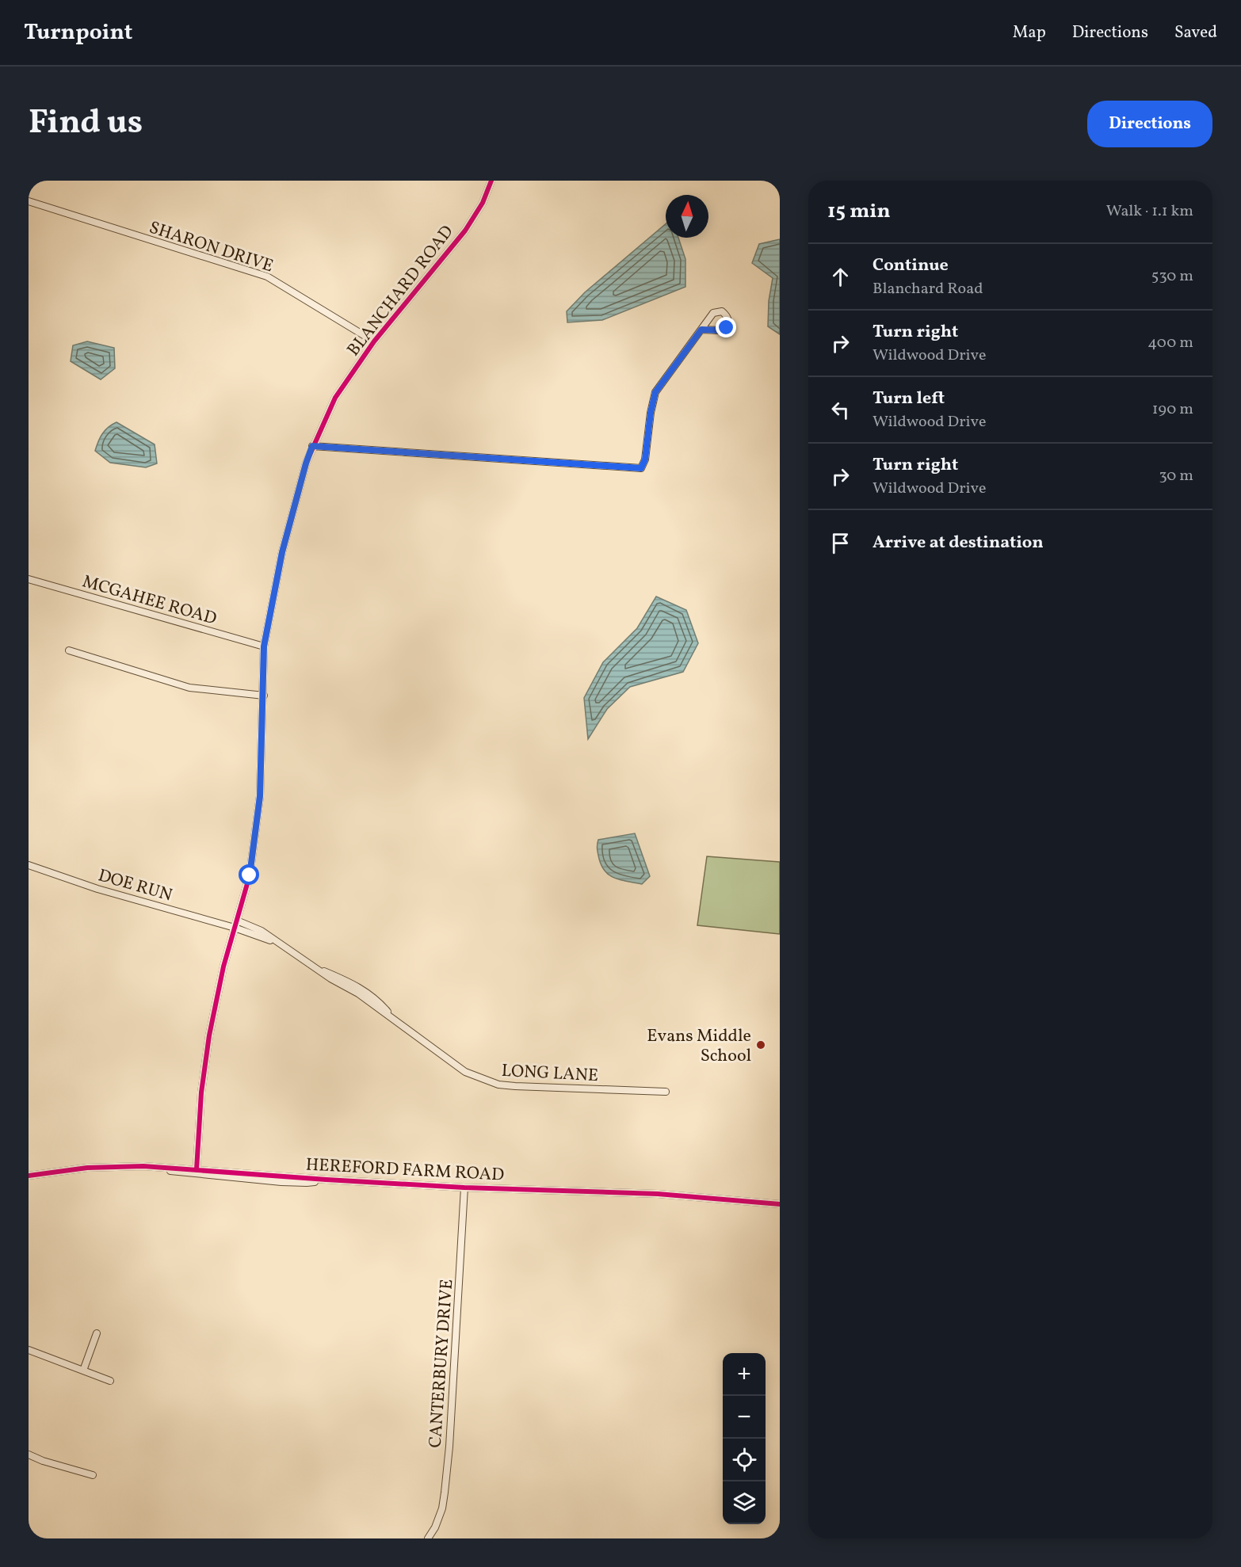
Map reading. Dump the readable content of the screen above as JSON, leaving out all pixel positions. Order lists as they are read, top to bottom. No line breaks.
{"streets":{"street":["SHARON DRIVE","BLANCHARD ROAD","MCGAHEE ROAD","DOE RUN","LONG LANE","HEREFORD FARM ROAD","CANTERBURY DRIVE"]},"crossings":[["SHARON DRIVE","BLANCHARD ROAD"],["BLANCHARD ROAD","MCGAHEE ROAD"],["BLANCHARD ROAD","DOE RUN"],["BLANCHARD ROAD","LONG LANE"],["BLANCHARD ROAD","HEREFORD FARM ROAD"],["DOE RUN","LONG LANE"],["HEREFORD FARM ROAD","CANTERBURY DRIVE"]],"places":["Evans Middle School"],"north":"top","page":{"header":"Turnpoint","nav":["Map","Directions","Saved"],"title":"Find us","buttons":"Directions","heading":["15 min","Walk · 1.1 km"],"list":[["Continue","Blanchard Road","530 m"],["Turn right","Wildwood Drive","400 m"],["Turn left","Wildwood Drive","190 m"],["Turn right","Wildwood Drive","30 m"],"Arrive at destination"],"map_buttons":["+","−"]}}
